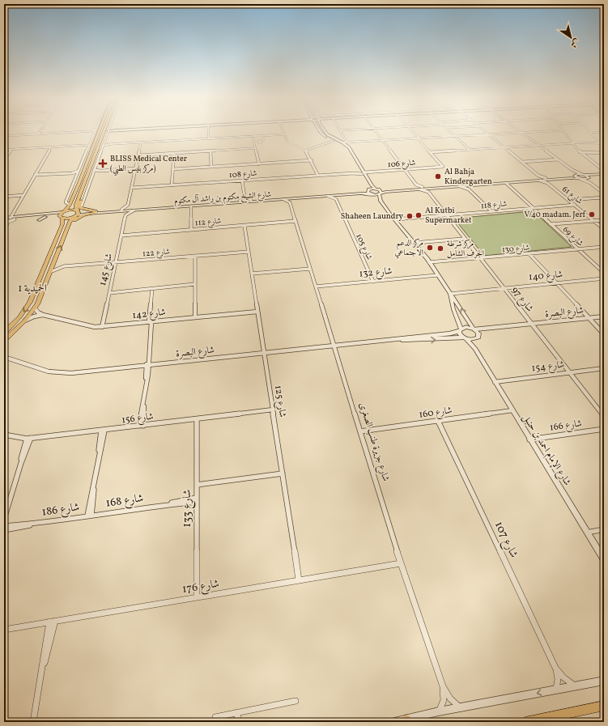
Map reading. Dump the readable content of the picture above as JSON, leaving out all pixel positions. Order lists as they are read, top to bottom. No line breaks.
{"streets":{"street":["شارع 106","شارع 108","شارع 61","شارع الشيخ مكتوم بن راشد آل مكتوم","شارع 118","شارع 112","شارع 69","شارع 105","شارع 130","شارع 122","شارع 145","شارع 132","شارع 140","شارع 97","شارع البصرة","شارع 142","شارع 154","شارع 125","شارع 160","شارع 156","شارع 166","شارع جزيرة طنب الصغرى","شارع الإمام احمد بن حنبل","شارع 168","شارع 133","شارع 186","شارع 107","شارع 176"]},"crossings":[["شارع 106","شارع 108"],["شارع 61","شارع 118"],["شارع 118","شارع 69"],["شارع 118","شارع 97"],["شارع 112","شارع 145"],["شارع 112","شارع 125"],["شارع 112","شارع جزيرة طنب الصغرى"],["شارع 69","شارع 130"],["شارع 105","شارع 132"],["شارع 130","شارع 97"],["شارع 122","شارع 145"],["شارع 122","شارع 125"],["شارع 145","شارع 142"],["شارع 132","شارع جزيرة طنب الصغرى"],["شارع 140","شارع 97"],["شارع 97","شارع البصرة"],["شارع 97","شارع 154"],["شارع البصرة","شارع 125"],["شارع البصرة","شارع جزيرة طنب الصغرى"],["شارع البصرة","شارع الإمام احمد بن حنبل"],["شارع 142","شارع 125"],["شارع 154","شارع الإمام احمد بن حنبل"],["شارع 125","شارع 156"],["شارع 125","شارع 176"],["شارع 160","شارع جزيرة طنب الصغرى"],["شارع 160","شارع الإمام احمد بن حنبل"],["شارع 160","شارع 107"],["شارع 156","شارع 133"],["شارع 166","شارع الإمام احمد بن حنبل"],["شارع جزيرة طنب الصغرى","شارع 176"],["شارع 168","شارع 133"],["شارع 168","شارع 186"],["شارع 133","شارع 176"]],"districts":["الحميدية 1"],"places":{"health":["BLISS Medical Center (مركز بليس الطبي)"],"other":["Al Bahja Kindergarten","V/40 madam. Jerf","Al Kutbi Supermarket","Shaheen Laundry","مركز الدعم الاجتماعي","مركز شرطة الجرف الشامل"]},"north":"bottom right"}
